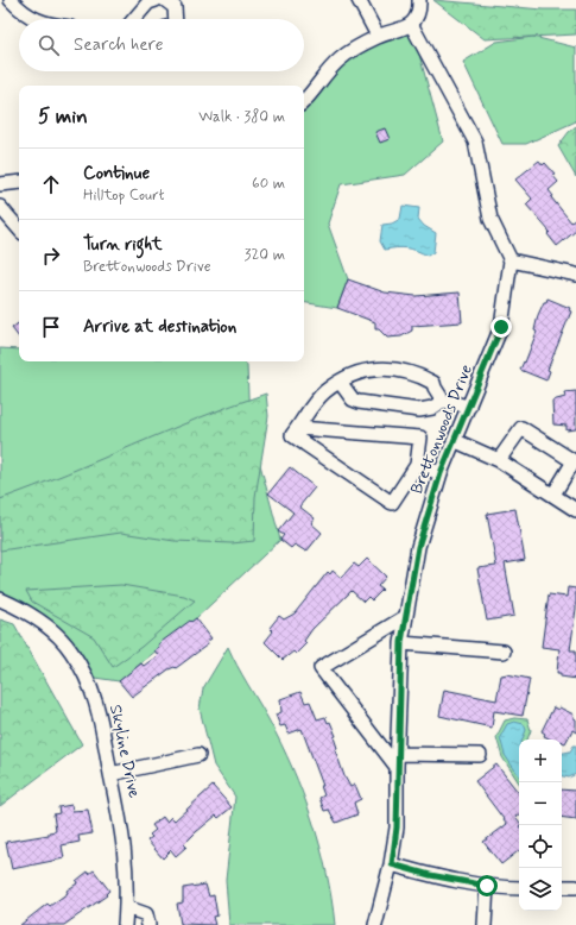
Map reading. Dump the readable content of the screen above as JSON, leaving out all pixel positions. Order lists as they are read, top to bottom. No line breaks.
{"streets":{"street":["Brettonwoods Drive","Skyline Drive"]},"page":{"search":"Search here","heading":["5 min","Walk · 380 m"],"list":[["Continue","Hilltop Court","60 m"],["Turn right","Brettonwoods Drive","320 m"],"Arrive at destination"],"map_buttons":["+","−"]}}
